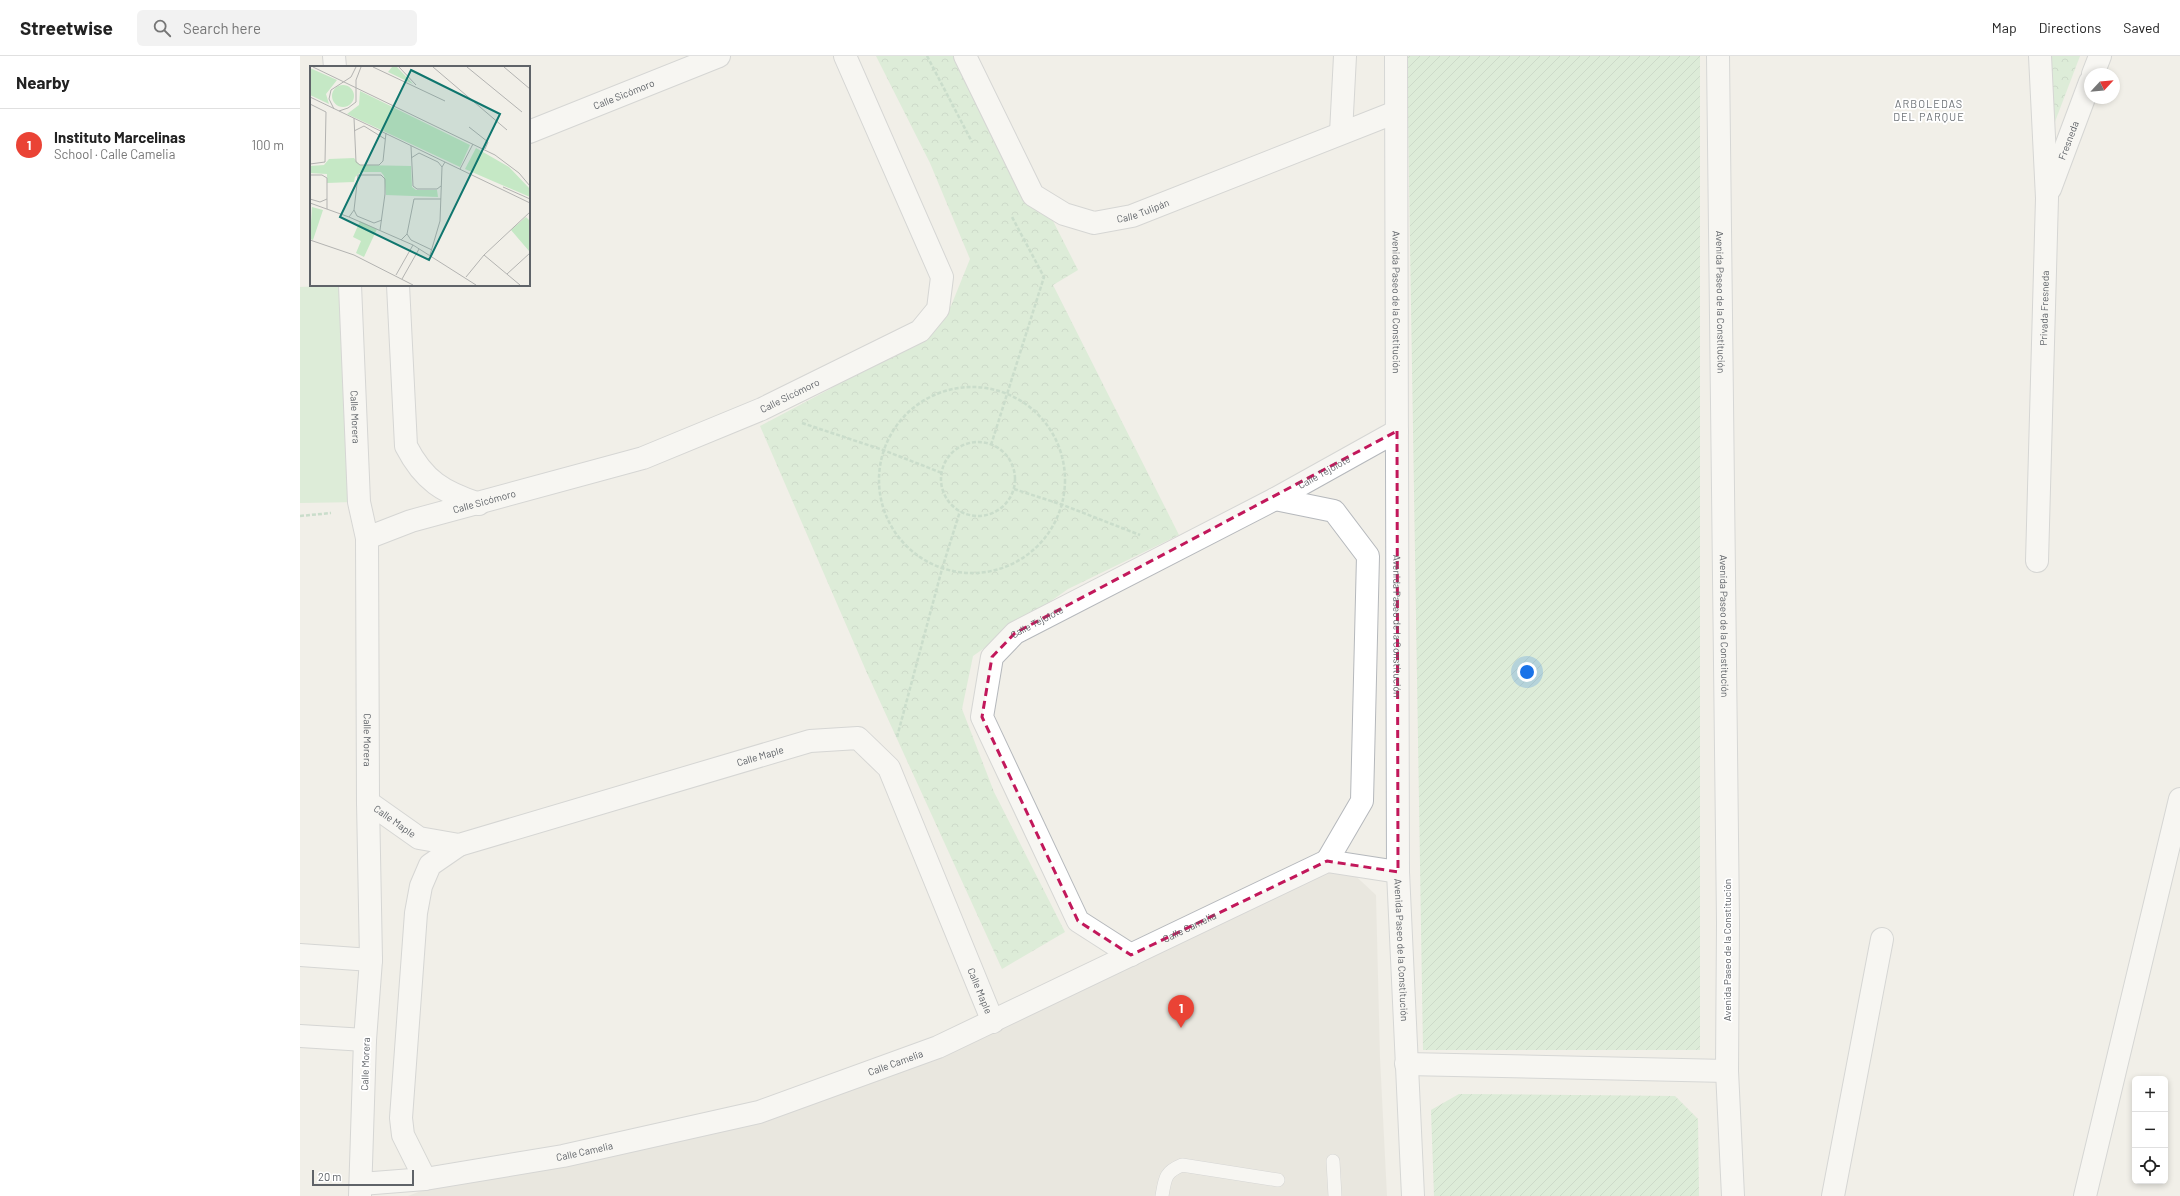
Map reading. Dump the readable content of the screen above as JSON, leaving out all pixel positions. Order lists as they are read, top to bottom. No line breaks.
{"streets":{"street":["Calle Sicómoro","Fresneda","Calle Tulipán","Avenida Paseo de la Constitución","Privada Fresneda","Calle Morera","Calle Tejolote","Calle Maple","Calle Camelia"]},"crossings":[["Calle Sicómoro","Calle Morera"],["Fresneda","Privada Fresneda"],["Calle Tulipán","Avenida Paseo de la Constitución"],["Avenida Paseo de la Constitución","Calle Tejolote"],["Calle Morera","Calle Maple"],["Calle Morera","Calle Camelia"],["Calle Tejolote","Calle Camelia"],["Calle Maple","Calle Camelia"]],"districts":["ARBOLEDAS DEL PARQUE"],"scale_bar":"20 m","north":"top right","page":{"header":"Streetwise","search":"Search here","nav":["Map","Directions","Saved"],"heading":"Nearby","list":[{"mark":"1","name":"Instituto Marcelinas","note":"School · Calle Camelia","value":"100 m"}],"pins":"1","map_buttons":["+","−"],"scale":"20 m"}}
